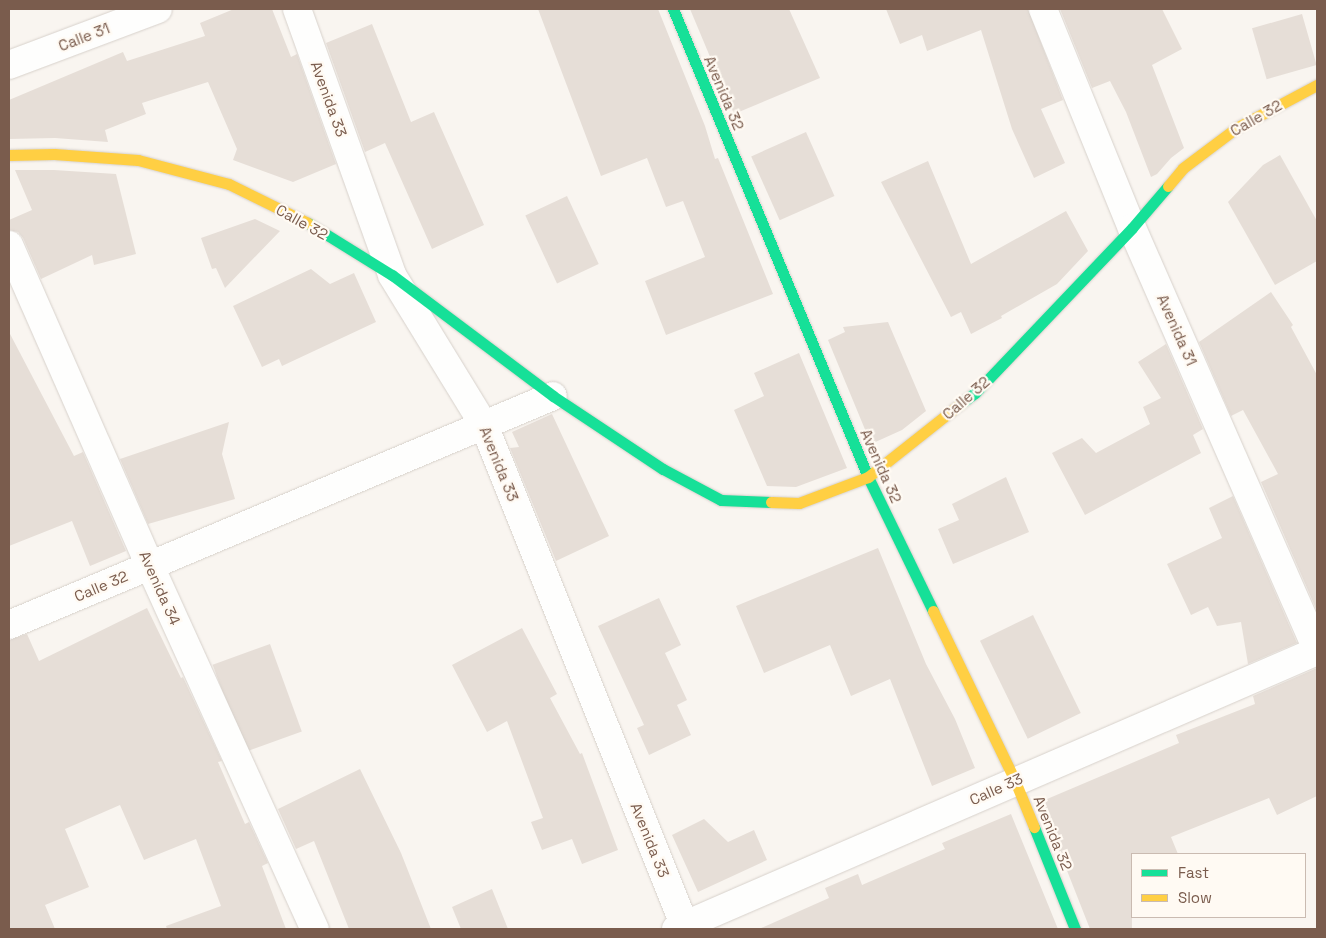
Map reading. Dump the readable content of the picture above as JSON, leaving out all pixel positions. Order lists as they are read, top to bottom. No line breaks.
{"streets":{"main road":["Avenida 32","Calle 32"],"street":["Calle 31","Avenida 33","Avenida 31","Avenida 34","Calle 33"]},"crossings":[["Avenida 32","Calle 32"],["Avenida 32","Calle 33"],["Avenida 33","Calle 32"],["Avenida 33","Calle 33"],["Calle 32","Avenida 31"],["Calle 32","Avenida 34"],["Avenida 31","Calle 33"]],"legend":["Fast","Slow"]}
